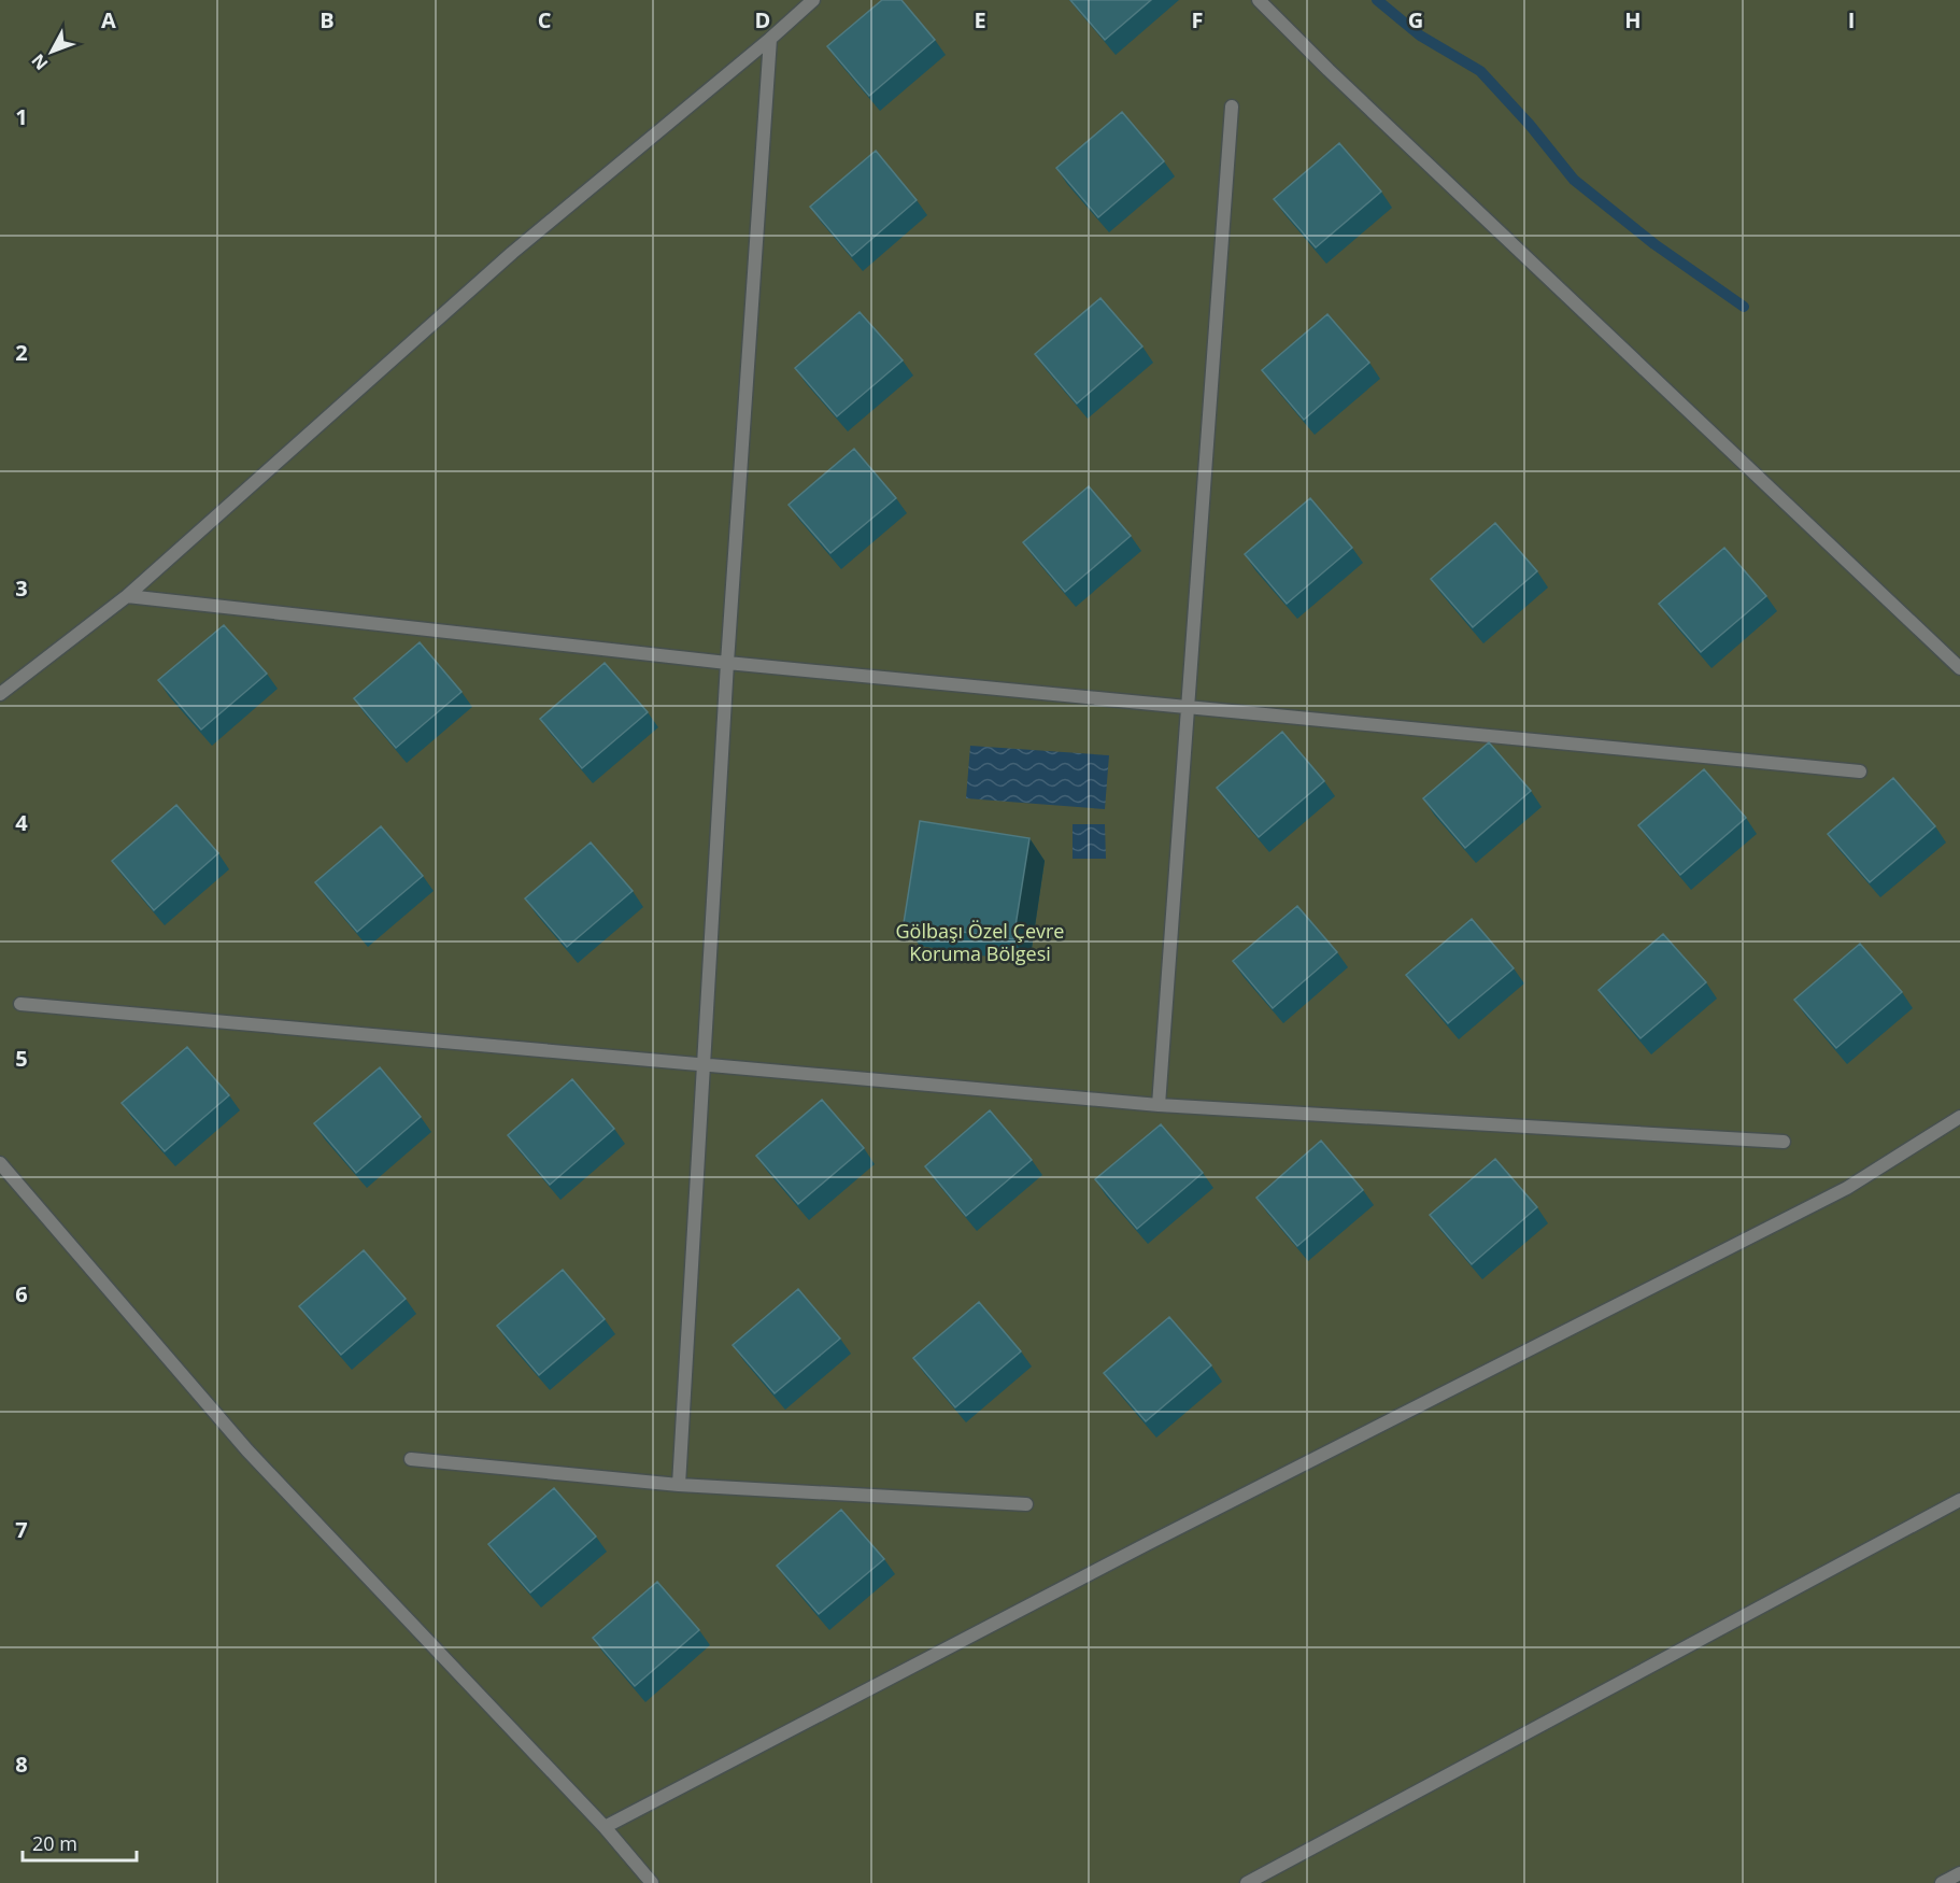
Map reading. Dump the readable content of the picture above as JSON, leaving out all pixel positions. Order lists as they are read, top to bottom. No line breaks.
{"parks":["Gölbaşı Özel Çevre Koruma Bölgesi"],"scale_bar":"20 m","north":"bottom left","grid":{"columns":["A","B","C","D","E","F","G","H","I"],"rows":["1","2","3","4","5","6","7","8"]}}
